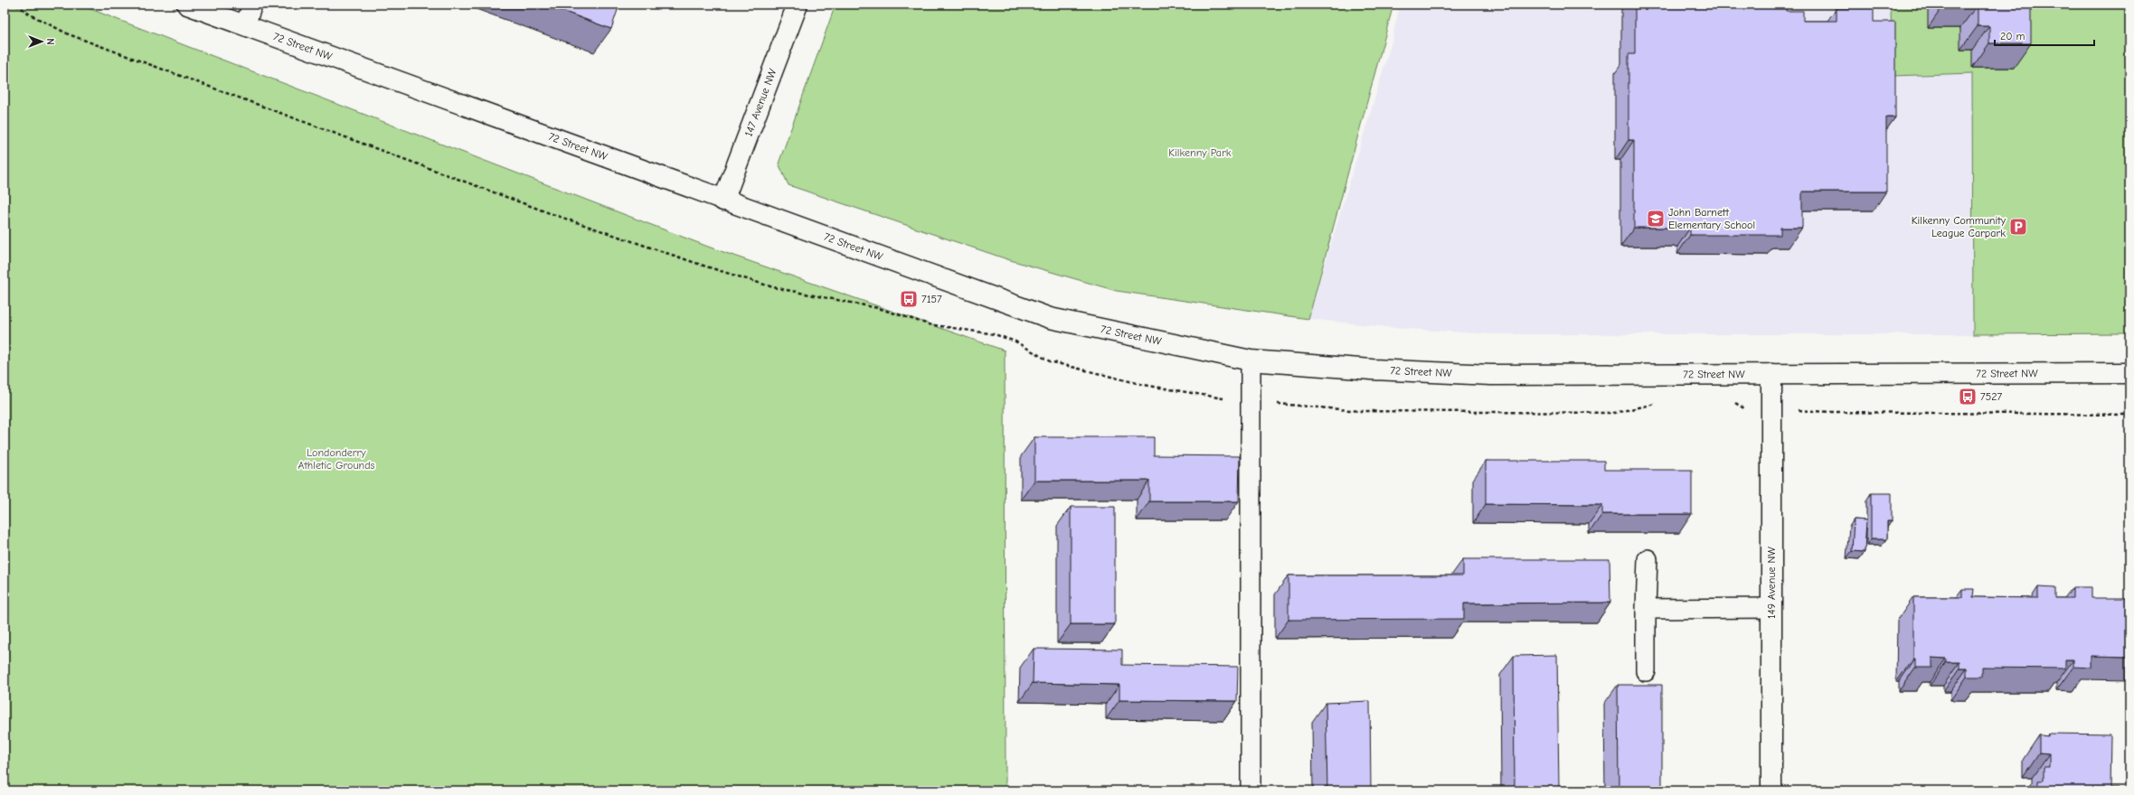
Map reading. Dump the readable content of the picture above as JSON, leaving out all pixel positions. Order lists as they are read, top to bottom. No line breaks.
{"streets":{"street":["72 Street NW","147 Avenue NW","149 Avenue NW"]},"crossings":[["72 Street NW","147 Avenue NW"],["72 Street NW","149 Avenue NW"]],"parks":["Kilkenny Park","Londonderry Athletic Grounds"],"places":{"school or university":["John Barnett Elementary School"],"parking":["Kilkenny Community League Carpark"],"bus stop":["7157","7527"]},"scale_bar":"20 m","north":"right"}
